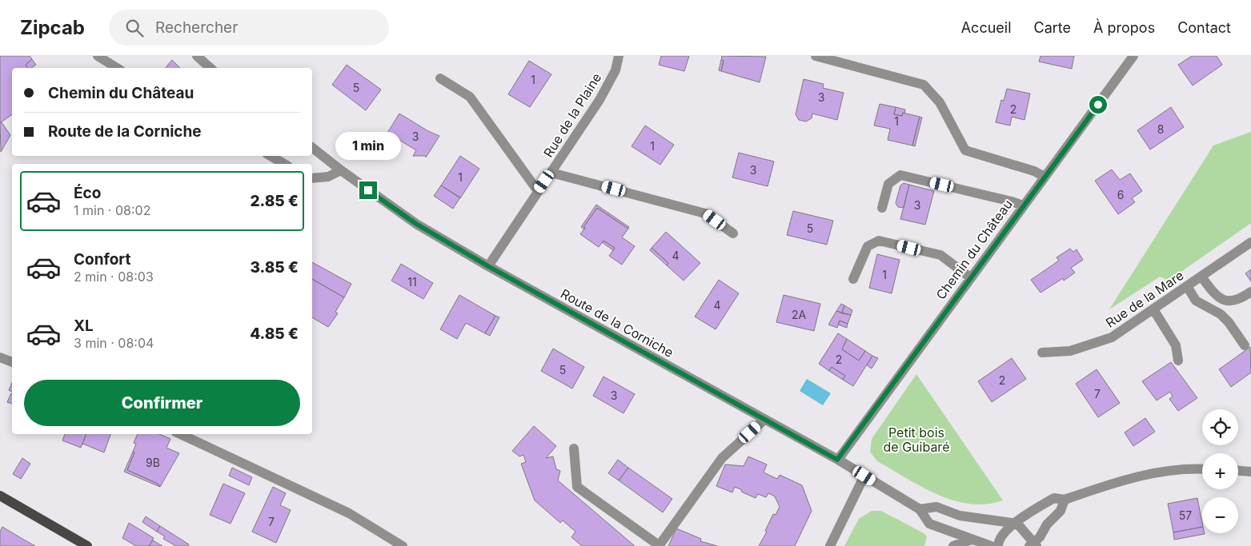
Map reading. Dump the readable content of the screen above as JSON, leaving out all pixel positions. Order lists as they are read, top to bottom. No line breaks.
{"streets":{"street":["Rue de la Plaine","Chemin du Château","Rue de la Mare","Route de la Corniche"]},"crossings":[["Rue de la Plaine","Route de la Corniche"],["Chemin du Château","Route de la Corniche"]],"parks":["Petit bois de Guibaré"],"house_numbers":["1","5","3","2","1","8","3","1","3","1","6","3","5","4","1","11","4","2A","2","5","2","7","3","9B","57","7"],"page":{"header":"Zipcab","search":"Rechercher","nav":["Accueil","Carte","À propos","Contact"],"banner":["Chemin du Château","Route de la Corniche"],"bubble":"1 min","list":[{"name":"Éco","note":"1 min · 08:02","value":"2.85 €"},{"name":"Confort","note":"2 min · 08:03","value":"3.85 €"},{"name":"XL","note":"3 min · 08:04","value":"4.85 €"}],"buttons":"Confirmer","map_buttons":["+","−"]}}
